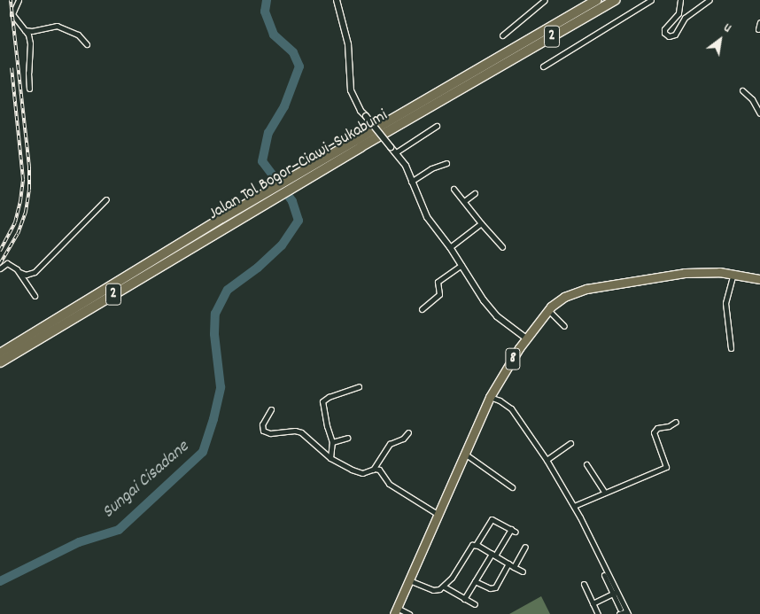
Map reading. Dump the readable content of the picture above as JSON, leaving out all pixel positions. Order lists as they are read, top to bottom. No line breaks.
{"streets":{"highway":["2","Jalan Tol Bogor–Ciawi–Sukabumi","8"]},"water":["Sungai Cisadane"],"north":"top right"}
